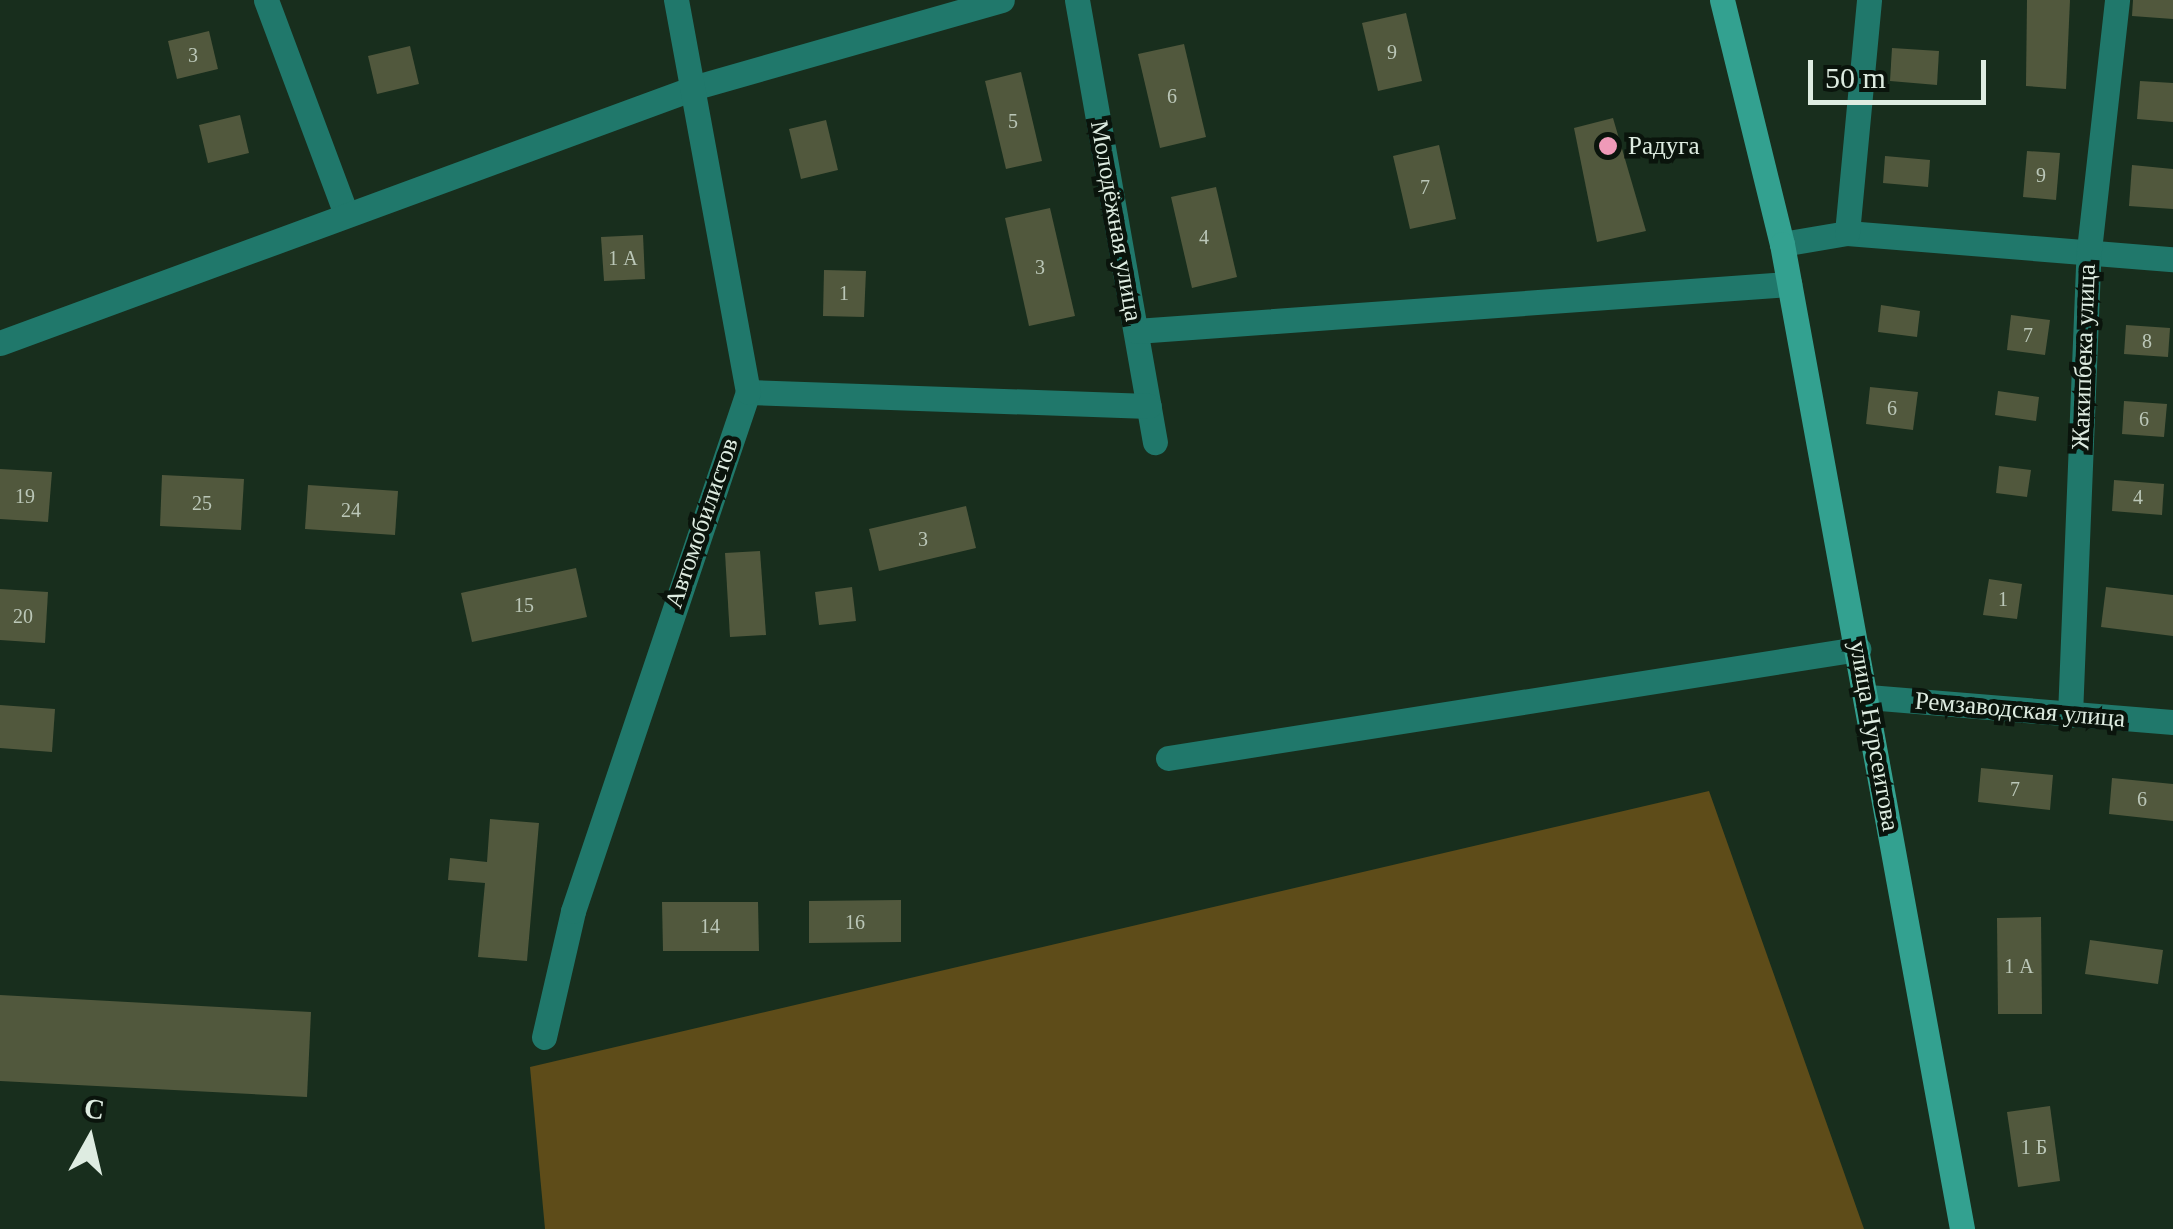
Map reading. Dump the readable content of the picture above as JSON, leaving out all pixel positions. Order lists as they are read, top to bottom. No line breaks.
{"streets":{"main road":["улица Нурсеитова"],"street":["Молодёжная улица","Жакипбека улица","Автомобилистов","Ремзаводская улица"]},"crossings":[["Жакипбека улица","Ремзаводская улица"],["Ремзаводская улица","улица Нурсеитова"]],"places":["Радуга"],"house_numbers":["9","3","6","5","9","7","4","1 А","3","1","7","8","6","6","19","4","25","24","3","1","15","20","7","6","16","14","1 А","1 Б"],"scale_bar":"50 m","north":"top"}
